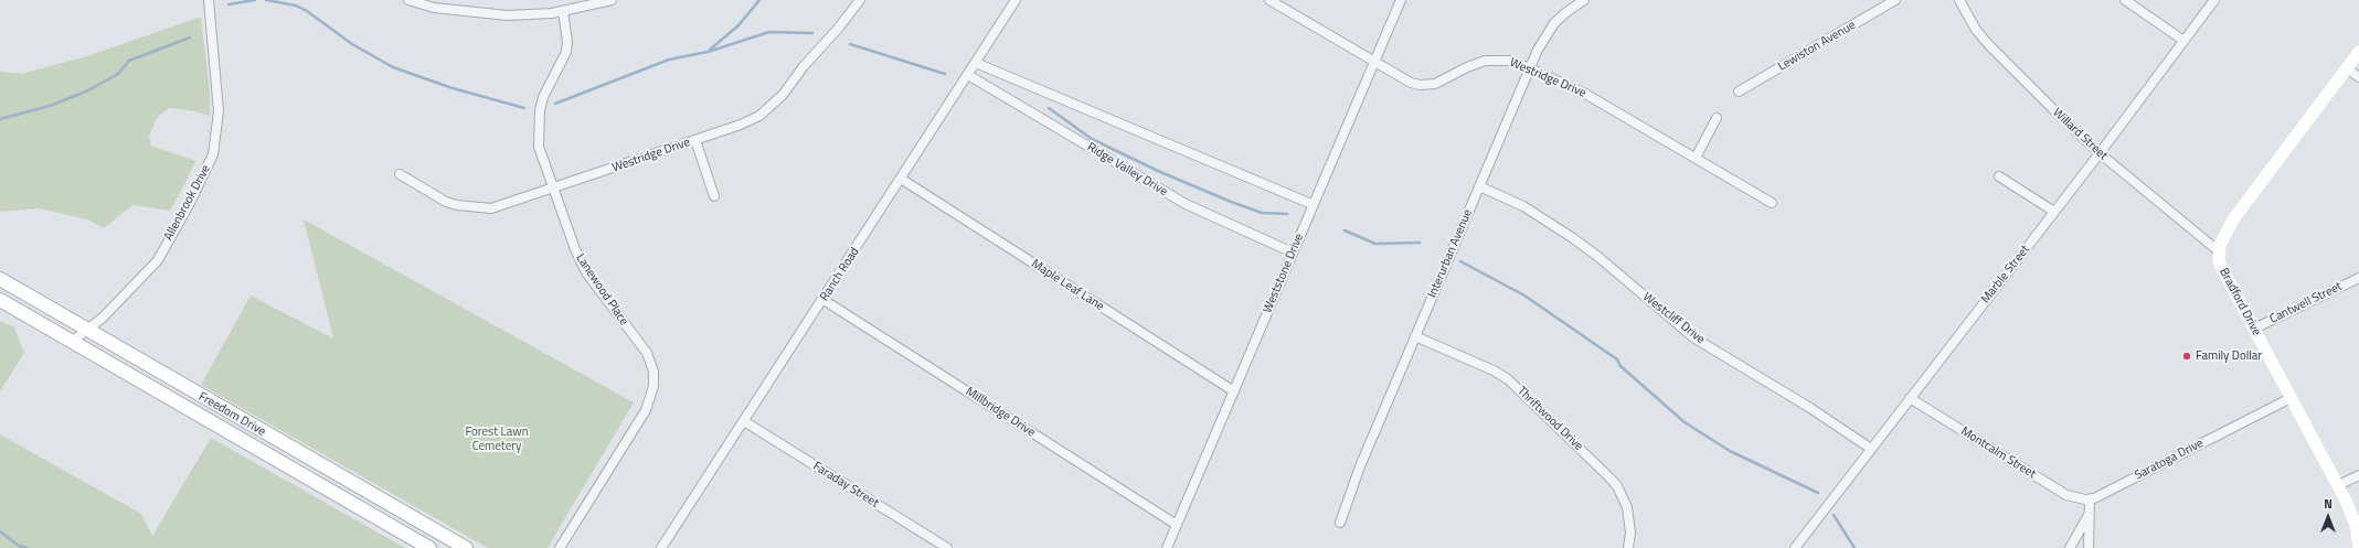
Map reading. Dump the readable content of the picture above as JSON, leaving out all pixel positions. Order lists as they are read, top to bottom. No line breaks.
{"streets":{"main road":["Freedom Drive"],"street":["Lewiston Avenue","Westridge Drive","Willard Street","Ridge Valley Drive","Allenbrook Drive","Interurban Avenue","Weststone Drive","Ranch Road","Marble Street","Maple Leaf Lane","Lanewood Place","Bradford Drive","Cantwell Street","Westcliff Drive","Millbridge Drive","Thriftwood Drive","Montcalm Street","Saratoga Drive","Faraday Street"]},"crossings":[["Westridge Drive","Interurban Avenue"],["Westridge Drive","Weststone Drive"],["Westridge Drive","Lanewood Place"],["Willard Street","Marble Street"],["Willard Street","Bradford Drive"],["Ridge Valley Drive","Weststone Drive"],["Ridge Valley Drive","Ranch Road"],["Allenbrook Drive","Freedom Drive"],["Interurban Avenue","Westcliff Drive"],["Interurban Avenue","Thriftwood Drive"],["Weststone Drive","Maple Leaf Lane"],["Weststone Drive","Millbridge Drive"],["Ranch Road","Maple Leaf Lane"],["Ranch Road","Millbridge Drive"],["Ranch Road","Faraday Street"],["Marble Street","Westcliff Drive"],["Marble Street","Montcalm Street"],["Bradford Drive","Cantwell Street"],["Bradford Drive","Saratoga Drive"],["Montcalm Street","Saratoga Drive"]],"parks":["Forest Lawn Cemetery"],"places":["Family Dollar"],"north":"top"}
